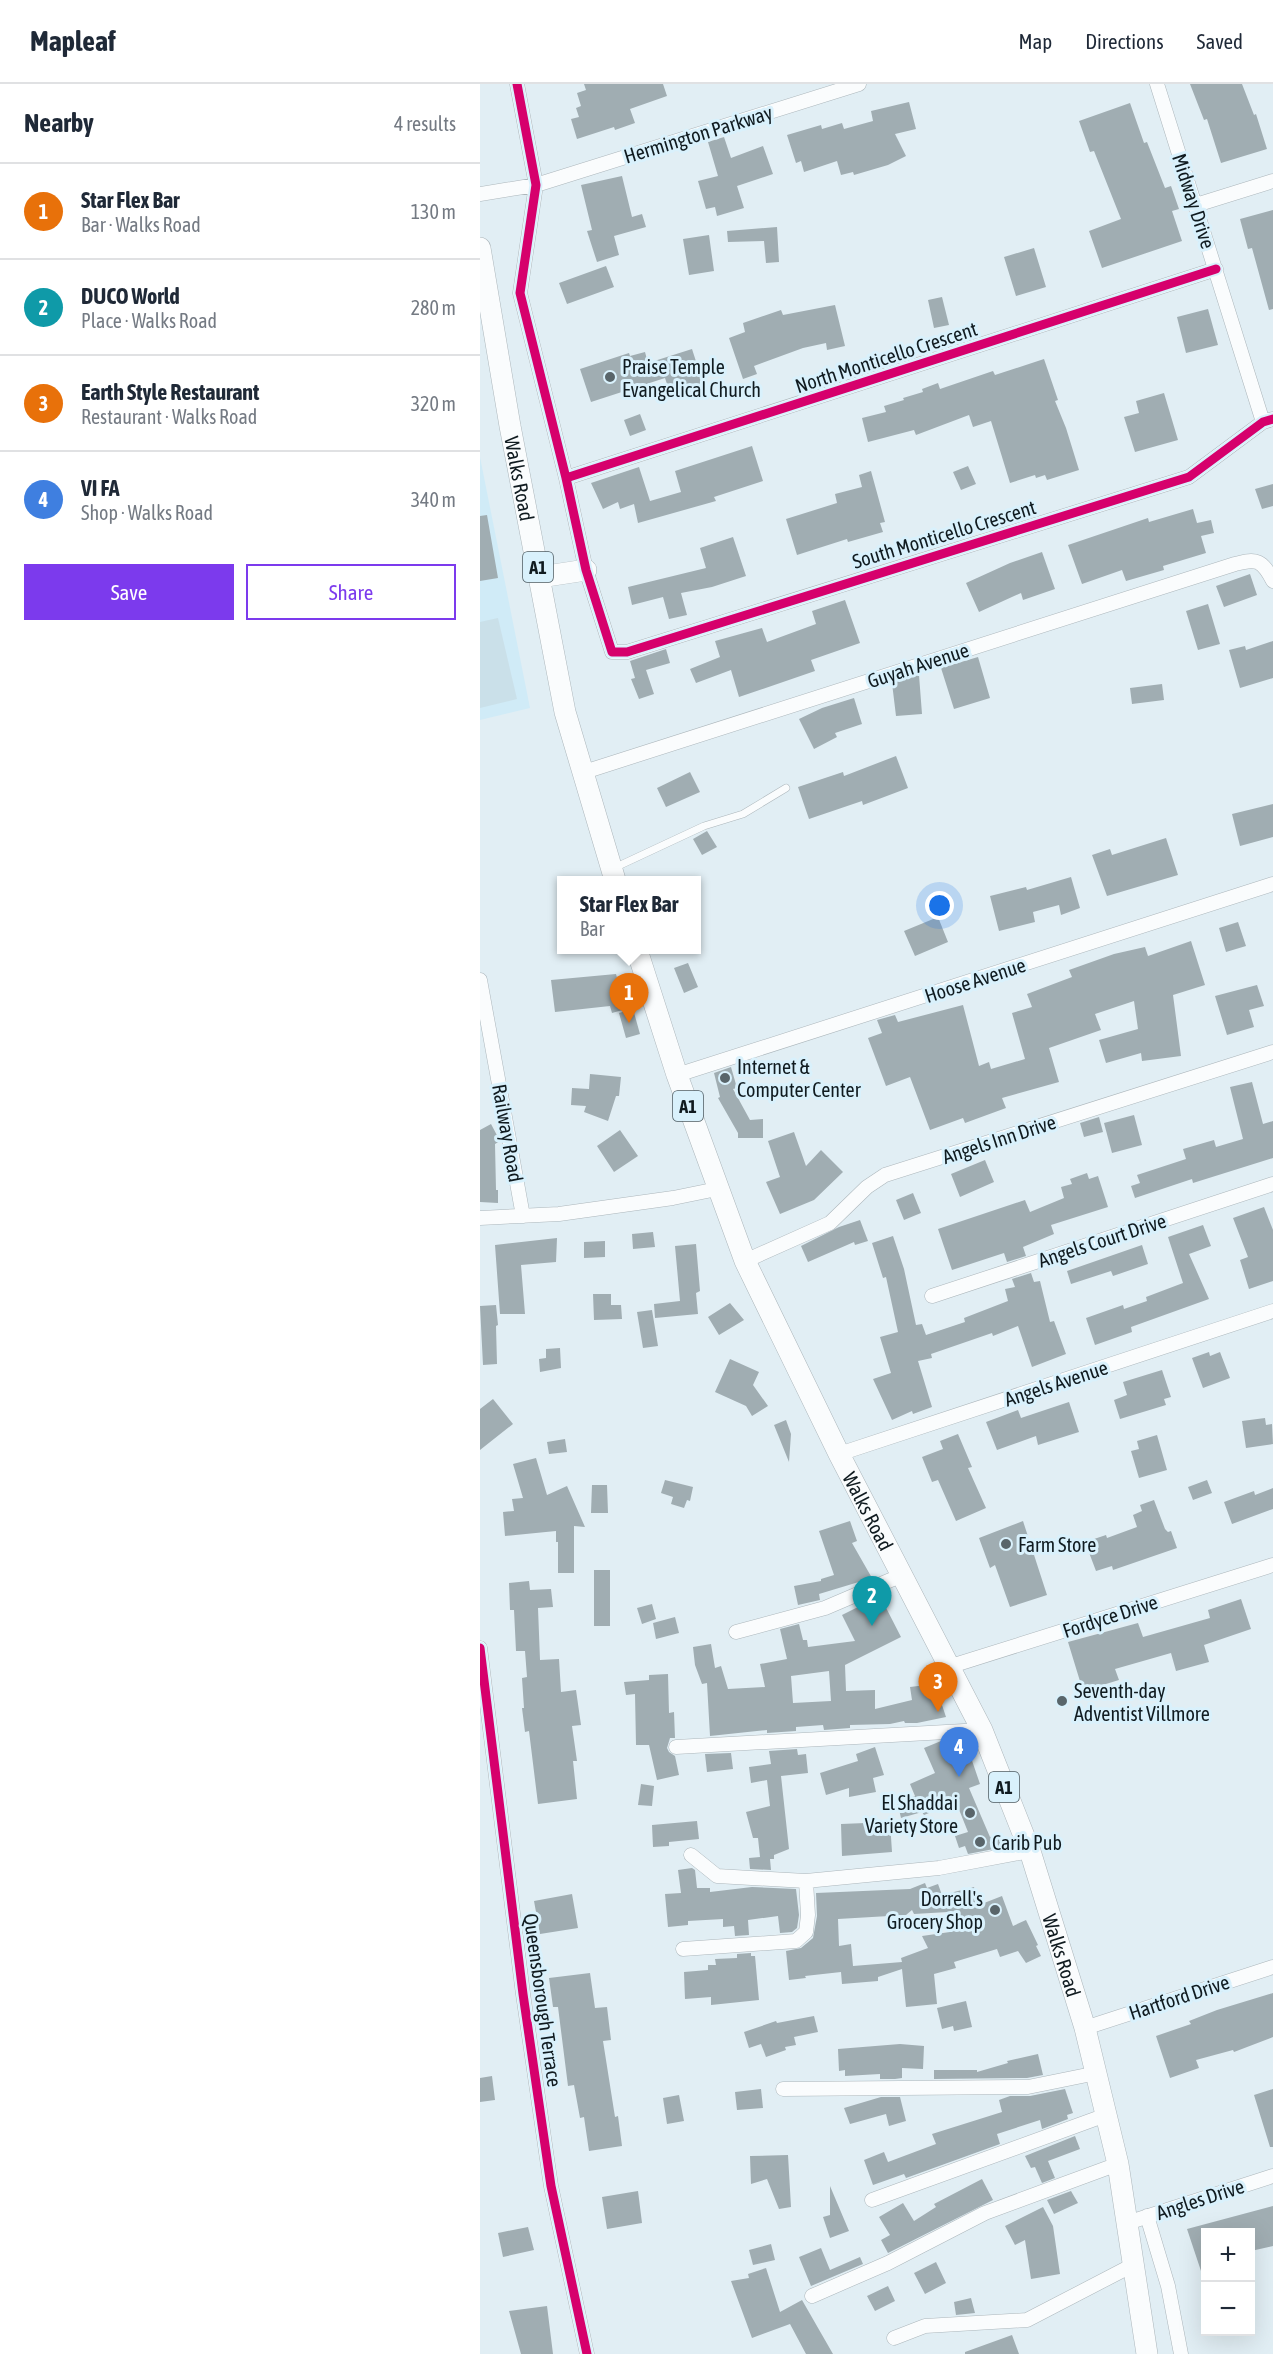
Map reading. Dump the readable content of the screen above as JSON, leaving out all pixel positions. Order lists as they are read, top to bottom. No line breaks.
{"streets":{"main road":["Walks Road","A1"],"street":["Hermington Parkway","Midway Drive","North Monticello Crescent","South Monticello Crescent","Guyah Avenue","Hoose Avenue","Railway Road","Angels Inn Drive","Angels Court Drive","Angels Avenue","Fordyce Drive","Hartford Drive","Queensborough Terrace","Angles Drive"]},"crossings":[["Midway Drive","North Monticello Crescent"],["Midway Drive","South Monticello Crescent"],["Walks Road","Guyah Avenue"],["Walks Road","Hoose Avenue"],["Walks Road","Angels Inn Drive"],["Walks Road","Angels Avenue"],["Walks Road","Fordyce Drive"],["Walks Road","Hartford Drive"],["Walks Road","Angles Drive"]],"places":["Praise Temple Evangelical Church","Internet & Computer Center","Farm Store","Seventh-day Adventist Villmore","El Shaddai Variety Store","Carib Pub","Dorrell's Grocery Shop"],"page":{"header":"Mapleaf","nav":["Map","Directions","Saved"],"heading":["Nearby","4 results"],"list":[{"mark":"1","name":"Star Flex Bar","note":"Bar · Walks Road","value":"130 m"},{"mark":"2","name":"DUCO World","note":"Place · Walks Road","value":"280 m"},{"mark":"3","name":"Earth Style Restaurant","note":"Restaurant · Walks Road","value":"320 m"},{"mark":"4","name":"VI FA","note":"Shop · Walks Road","value":"340 m"}],"buttons":["Save","Share"],"popup":["Star Flex Bar","Bar"],"pins":["1","2","3","4"],"map_buttons":["+","−"]}}
